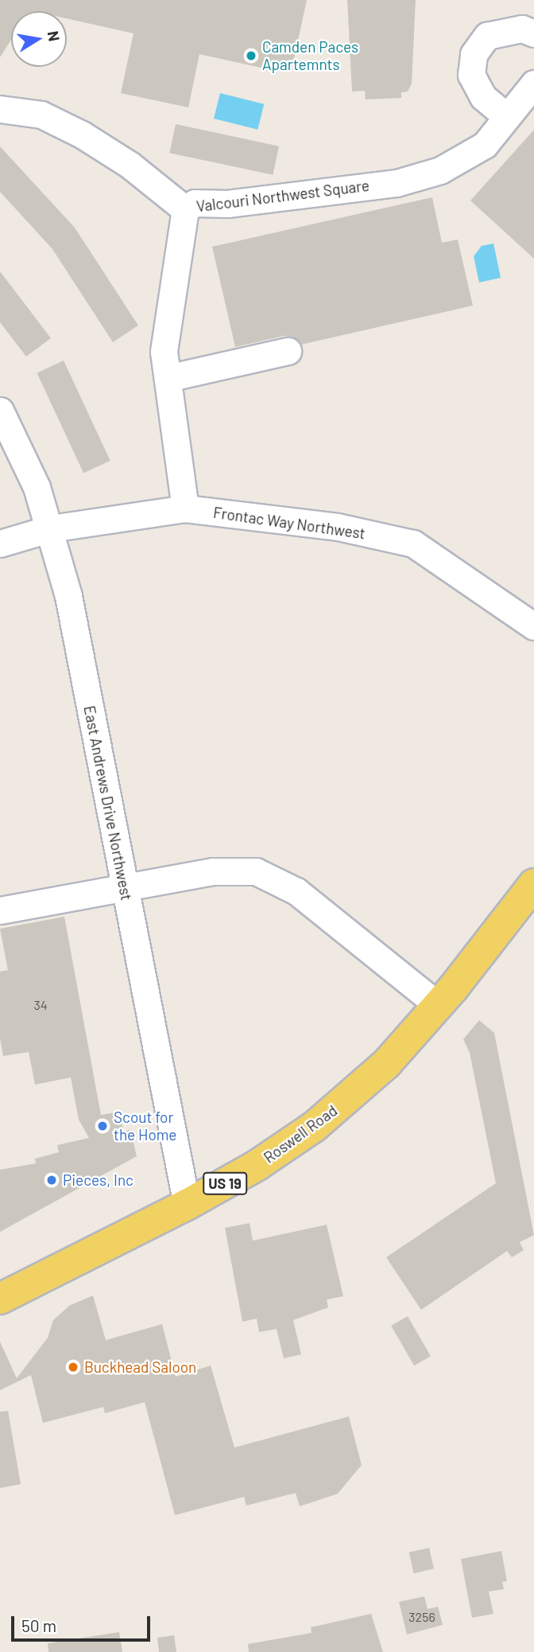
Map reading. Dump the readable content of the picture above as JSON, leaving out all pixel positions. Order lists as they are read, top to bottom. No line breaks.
{"streets":{"main road":["Roswell Road","US 19"],"street":["Valcouri Northwest Square","Frontac Way Northwest","East Andrews Drive Northwest"]},"crossings":[["Frontac Way Northwest","East Andrews Drive Northwest"],["East Andrews Drive Northwest","Roswell Road"]],"places":["Camden Paces Apartemnts","Scout for the Home","Pieces, Inc","Buckhead Saloon"],"house_numbers":["34","3256"],"scale_bar":"50 m","north":"right"}
